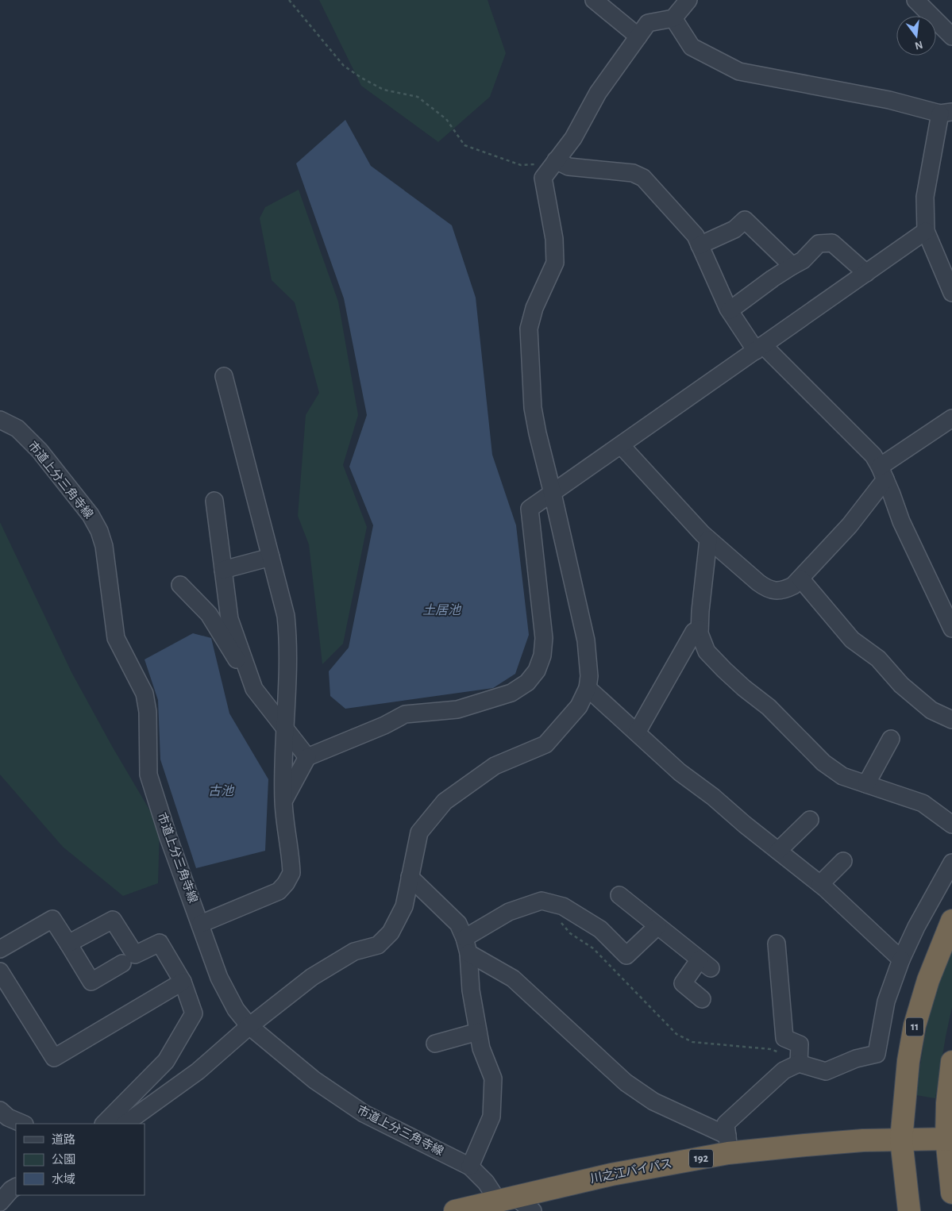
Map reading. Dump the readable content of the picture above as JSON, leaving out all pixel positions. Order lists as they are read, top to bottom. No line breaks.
{"streets":{"highway":["11","192","川之江バイパス"],"street":["市道上分三角寺線"]},"crossings":[["市道上分三角寺線","川之江バイパス"],["11","川之江バイパス"]],"water":["土居池","古池"],"legend":["道路","公園","水域"],"north":"bottom"}
